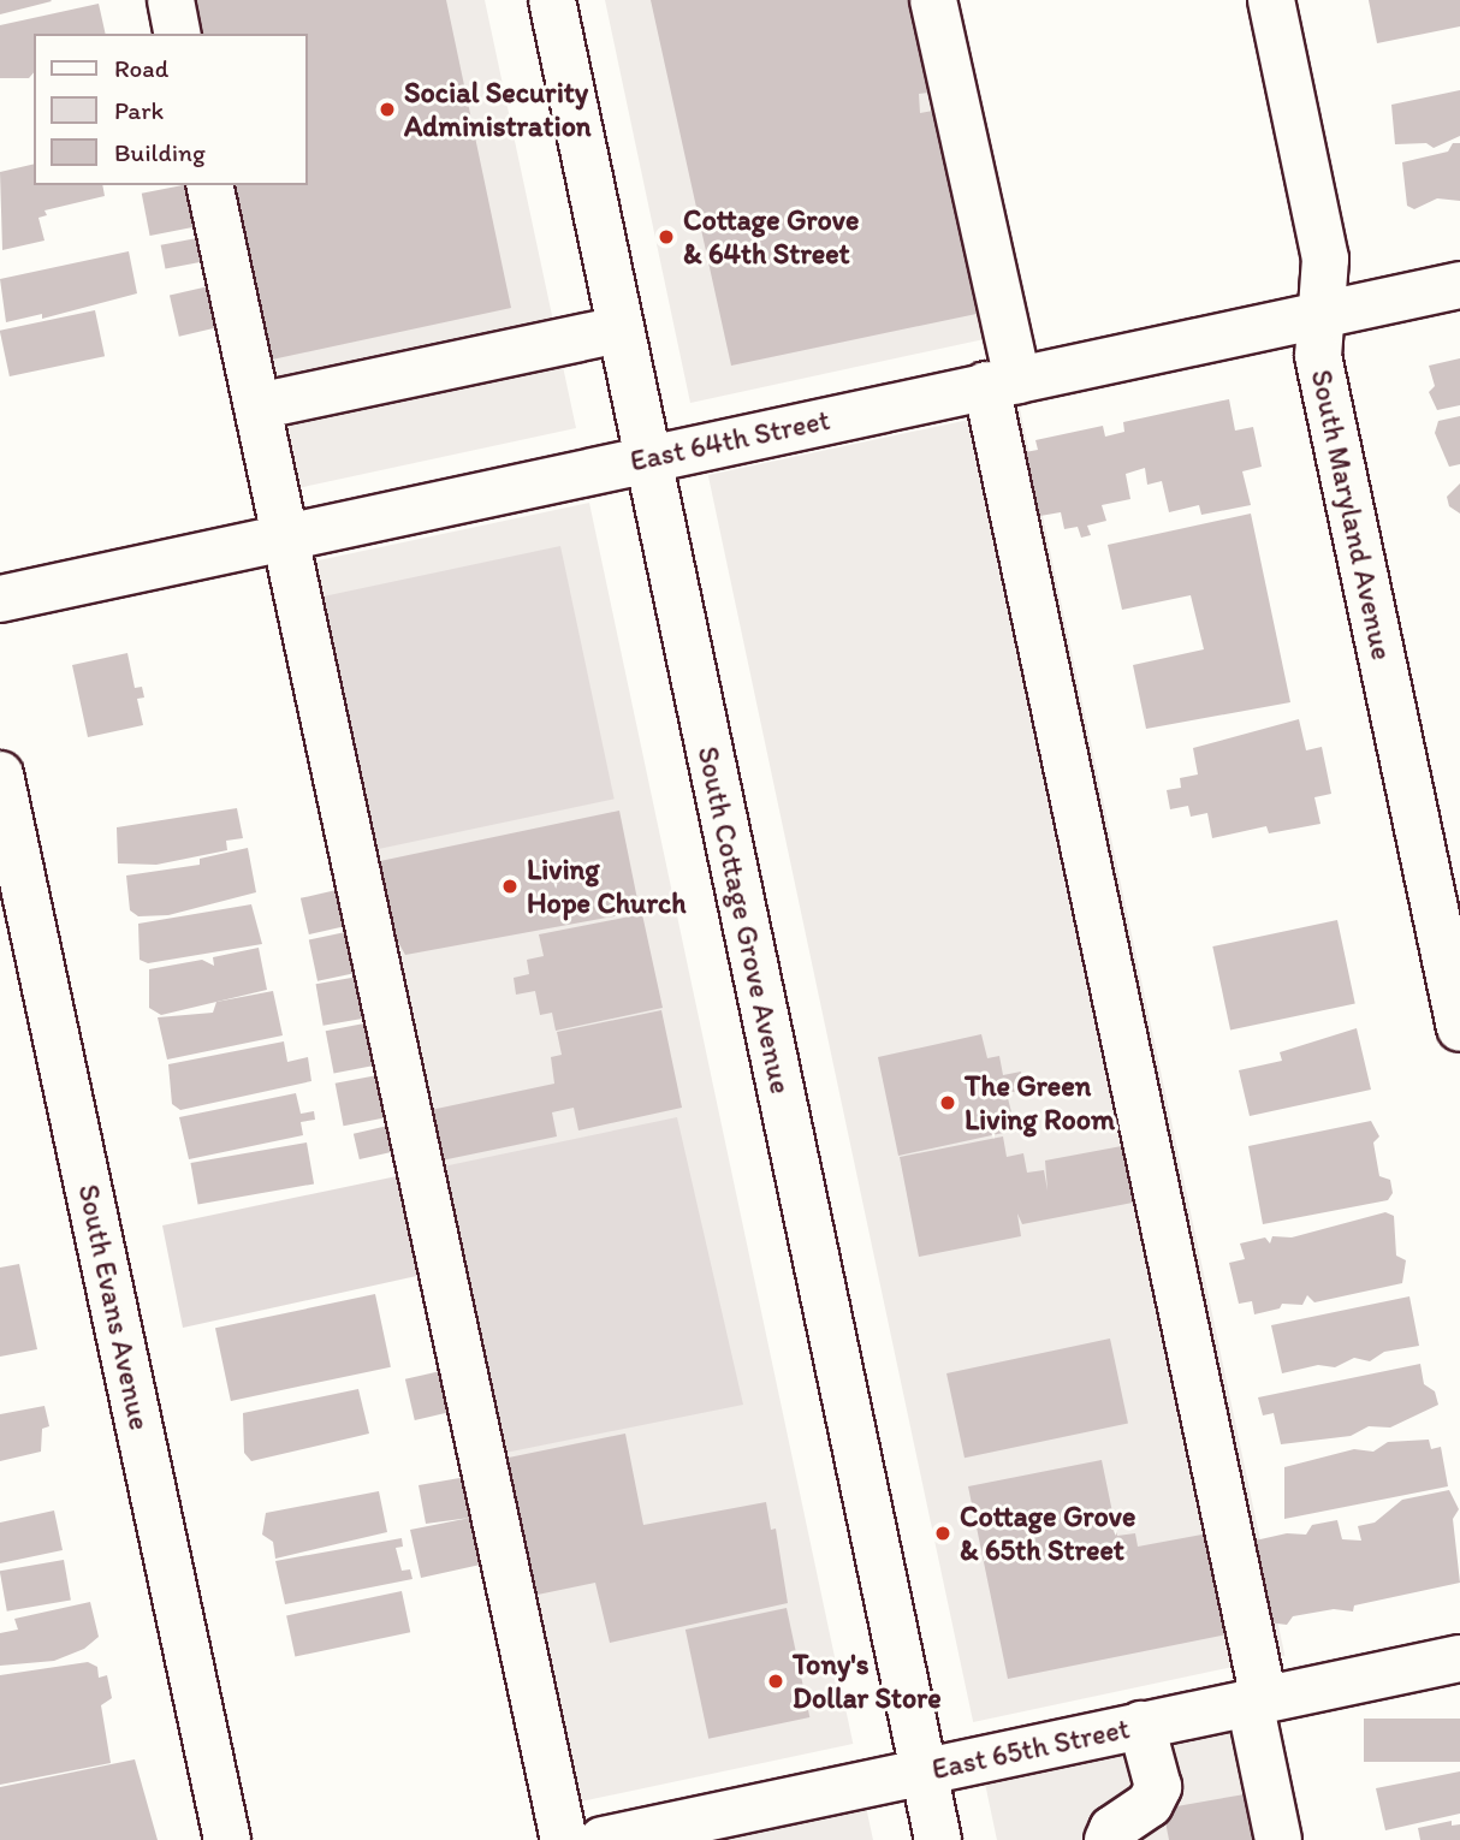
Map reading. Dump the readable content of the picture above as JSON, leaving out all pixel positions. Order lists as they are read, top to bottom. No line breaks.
{"streets":{"street":["East 64th Street","South Maryland Avenue","South Cottage Grove Avenue","South Evans Avenue","East 65th Street"]},"crossings":[["East 64th Street","South Maryland Avenue"],["East 64th Street","South Cottage Grove Avenue"],["South Cottage Grove Avenue","East 65th Street"]],"places":["Social Security Administration","Cottage Grove & 64th Street","Living Hope Church","The Green Living Room","Cottage Grove & 65th Street","Tony's Dollar Store"],"legend":["Road","Park","Building"]}
